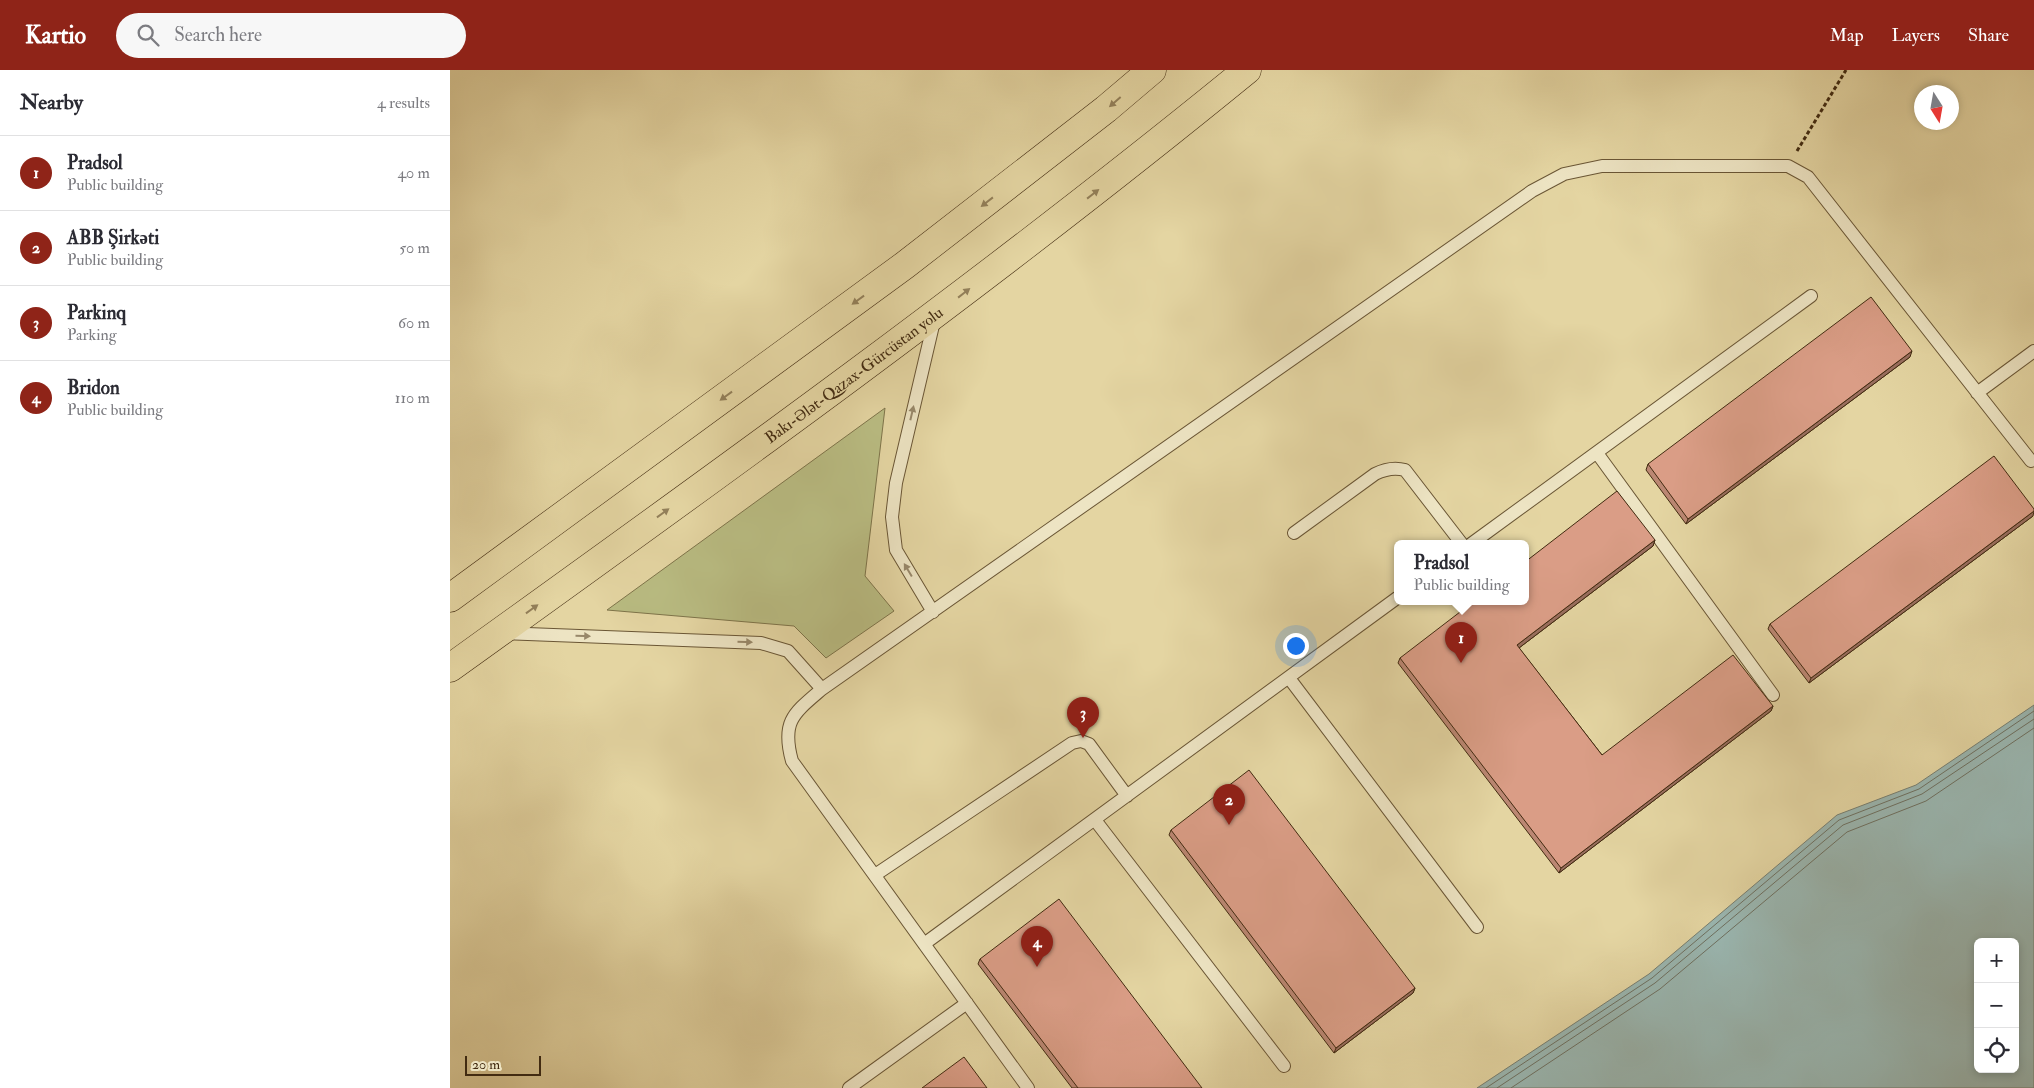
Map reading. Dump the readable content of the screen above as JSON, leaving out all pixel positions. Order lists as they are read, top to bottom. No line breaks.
{"streets":{"highway":["Bakı-Ələt-Qazax-Gürcüstan yolu"]},"scale_bar":"20 m","north":"bottom","page":{"header":"Kartio","search":"Search here","nav":["Map","Layers","Share"],"heading":["Nearby","4 results"],"list":[{"mark":"1","name":"Pradsol","note":"Public building","value":"40 m"},{"mark":"2","name":"ABB Şirkəti","note":"Public building","value":"50 m"},{"mark":"3","name":"Parkinq","note":"Parking","value":"60 m"},{"mark":"4","name":"Bridon","note":"Public building","value":"110 m"}],"popup":["Pradsol","Public building"],"pins":["1","3","2","4"],"map_buttons":["+","−"],"scale":"20 m"}}
